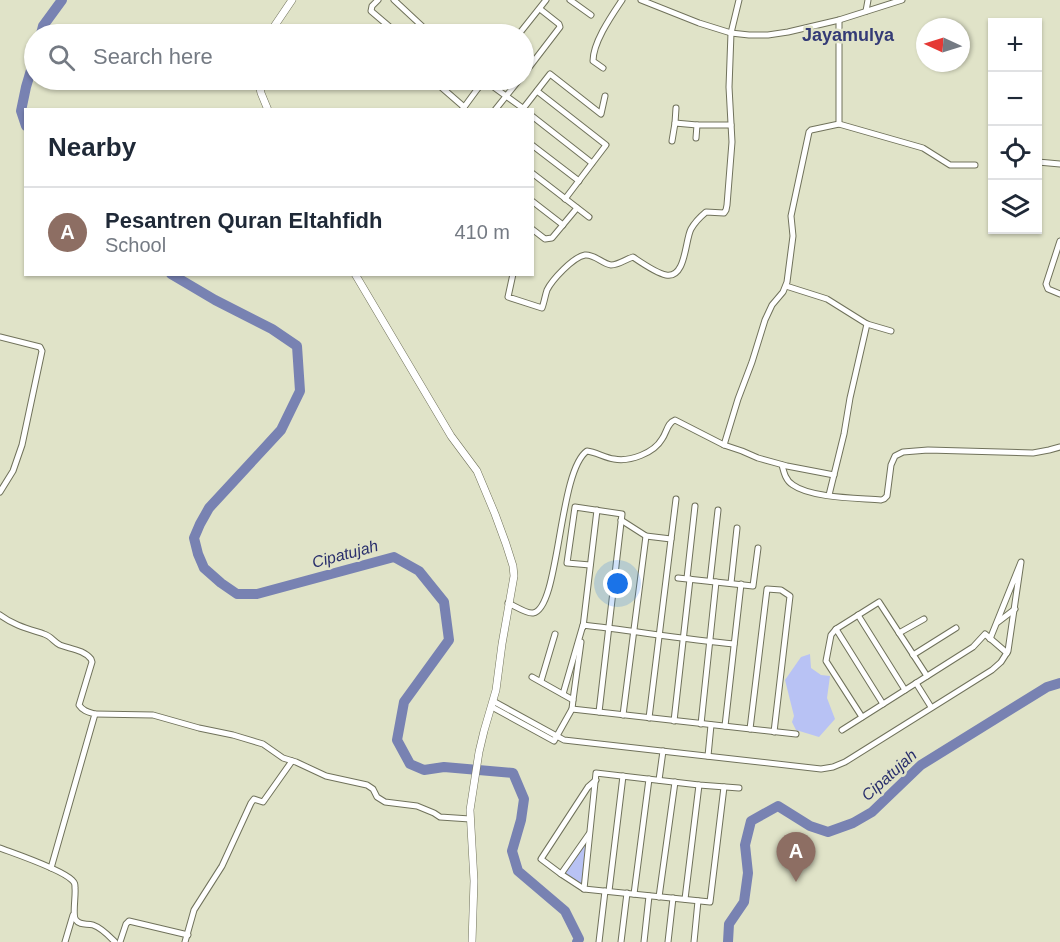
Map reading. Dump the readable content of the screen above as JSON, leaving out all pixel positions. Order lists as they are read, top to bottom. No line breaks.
{"districts":["Jayamulya"],"water":["Cipatujah"],"north":"left","page":{"map_buttons":["+","−"],"search":"Search here","heading":"Nearby","list":[{"mark":"A","name":"Pesantren Quran Eltahfidh","note":"School","value":"410 m"}],"pins":"A"}}
